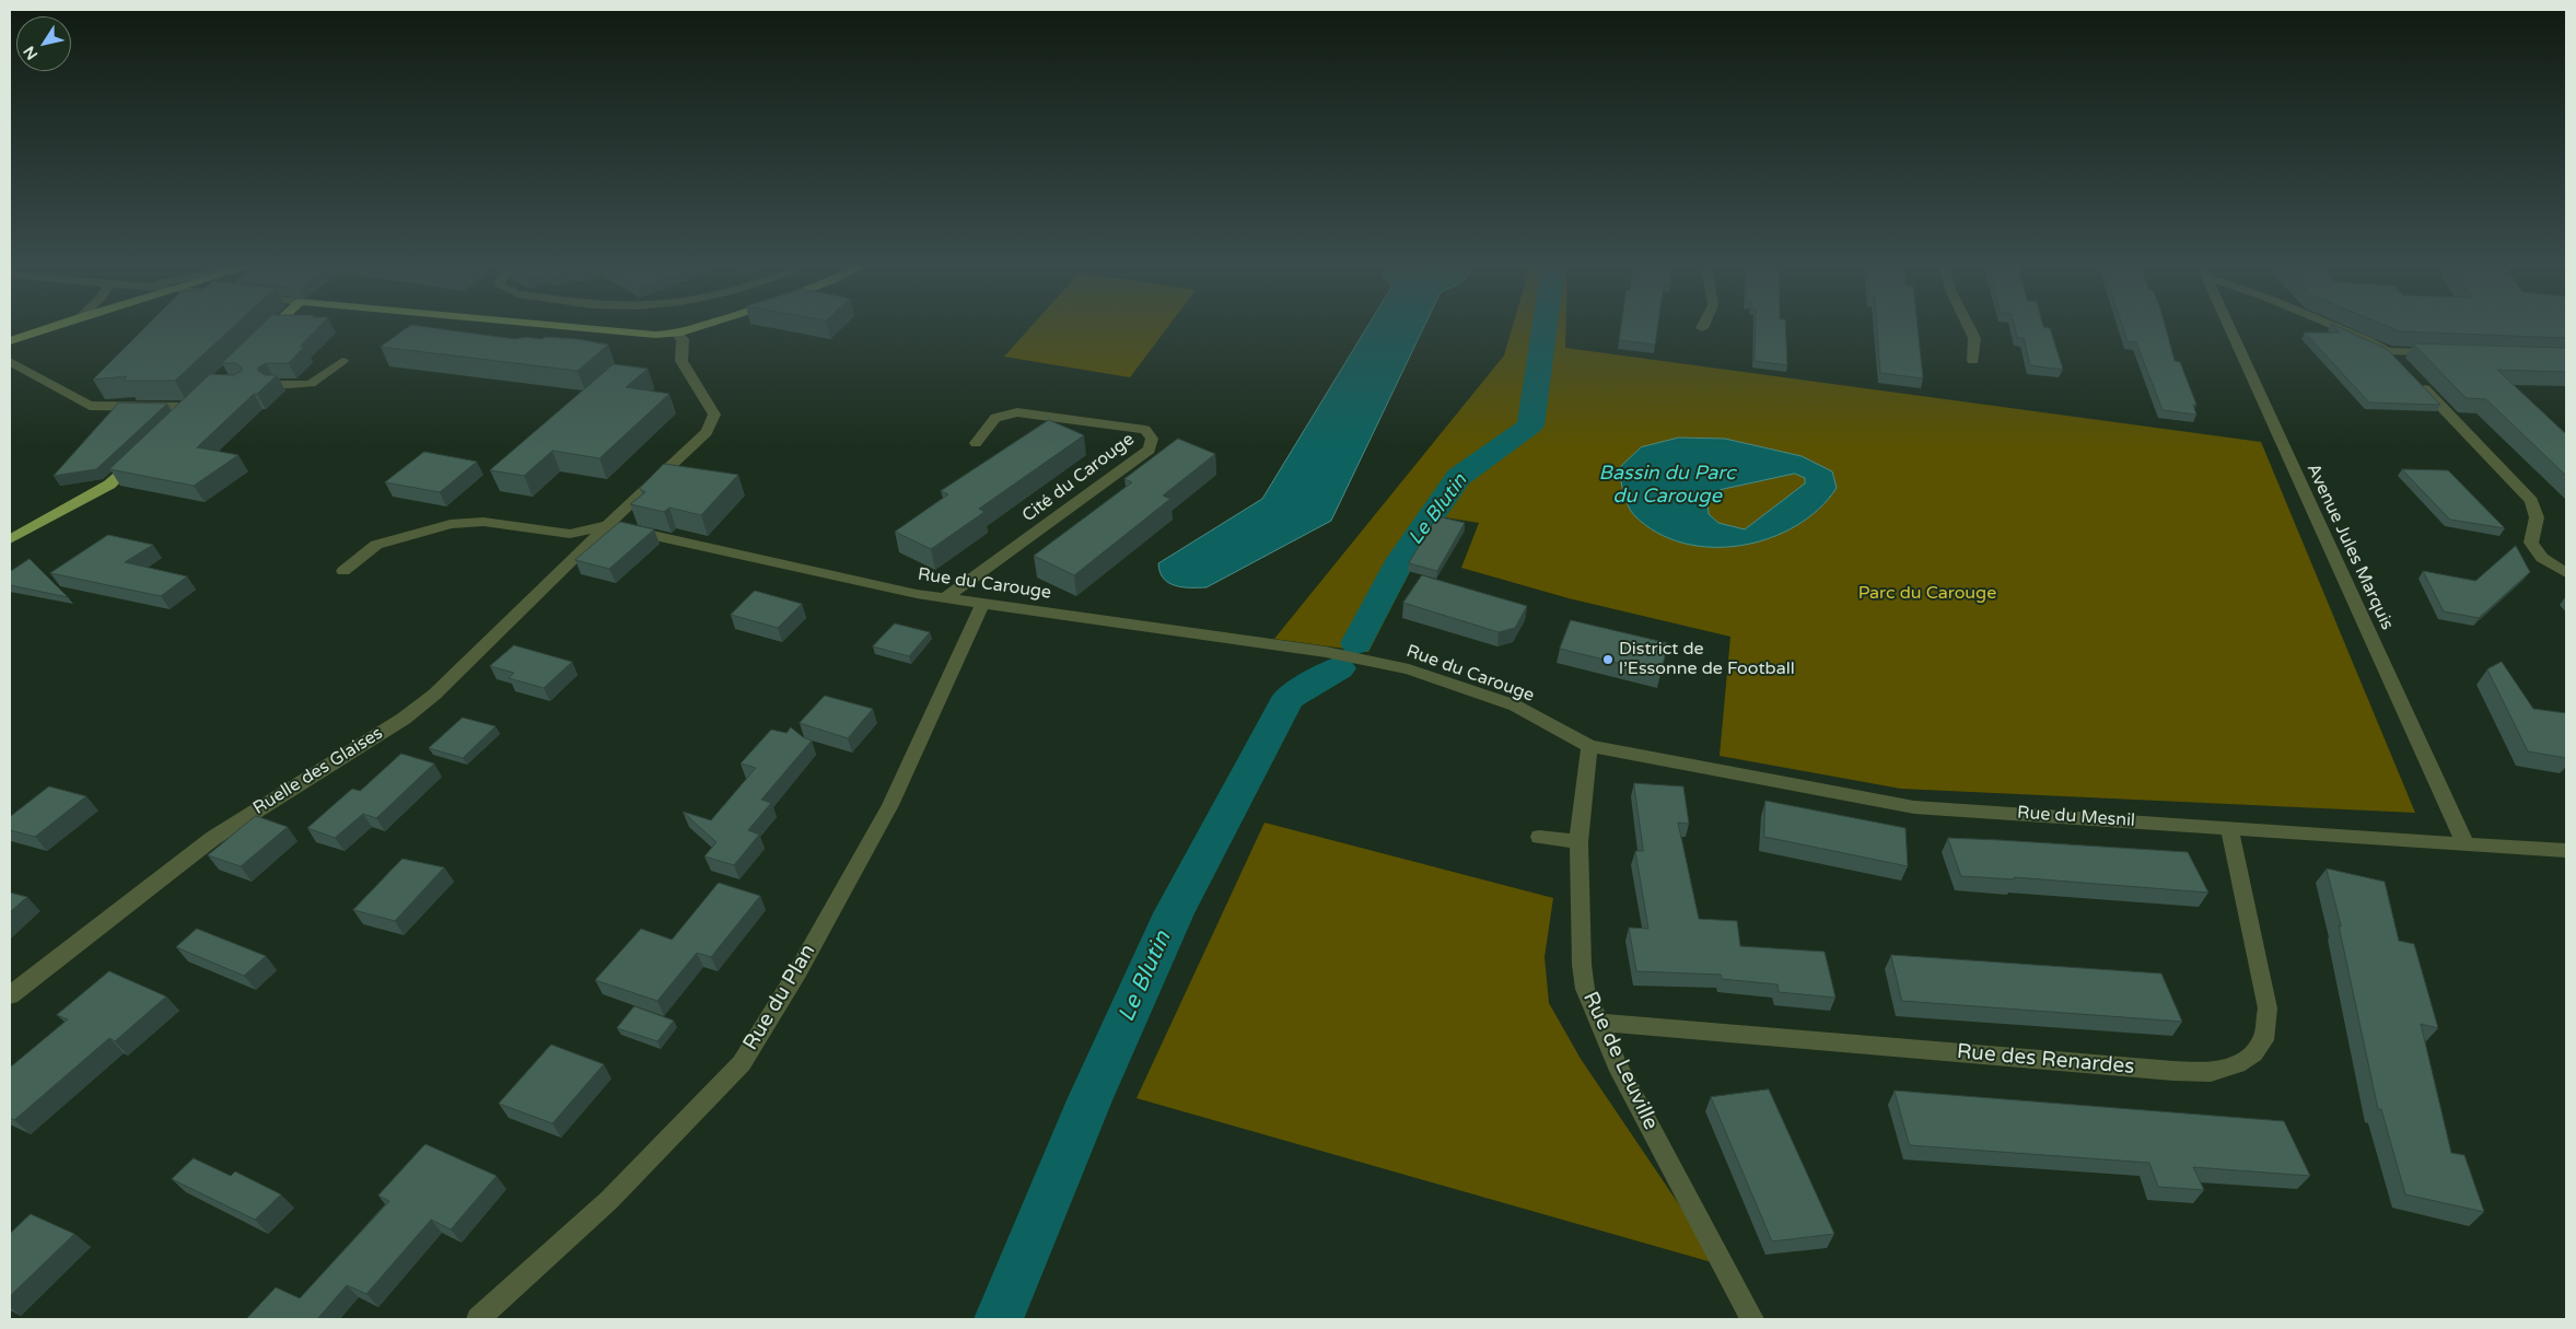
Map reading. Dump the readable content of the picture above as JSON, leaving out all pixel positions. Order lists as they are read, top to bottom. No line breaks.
{"streets":{"street":["Cité du Carouge","Avenue Jules Marquis","Rue du Carouge","Ruelle des Glaises","Rue du Mesnil","Rue du Plan","Rue des Renardes","Rue de Leuville"]},"crossings":[["Cité du Carouge","Rue du Carouge"],["Avenue Jules Marquis","Rue du Mesnil"],["Rue du Carouge","Ruelle des Glaises"],["Rue du Carouge","Rue du Mesnil"],["Rue du Carouge","Rue du Plan"],["Rue du Carouge","Rue de Leuville"],["Rue du Mesnil","Rue des Renardes"],["Rue du Mesnil","Rue de Leuville"],["Rue des Renardes","Rue de Leuville"]],"water":["Bassin du Parc du Carouge","Le Blutin"],"parks":["Parc du Carouge"],"places":["District de l’Essonne de Football"],"north":"bottom left"}
